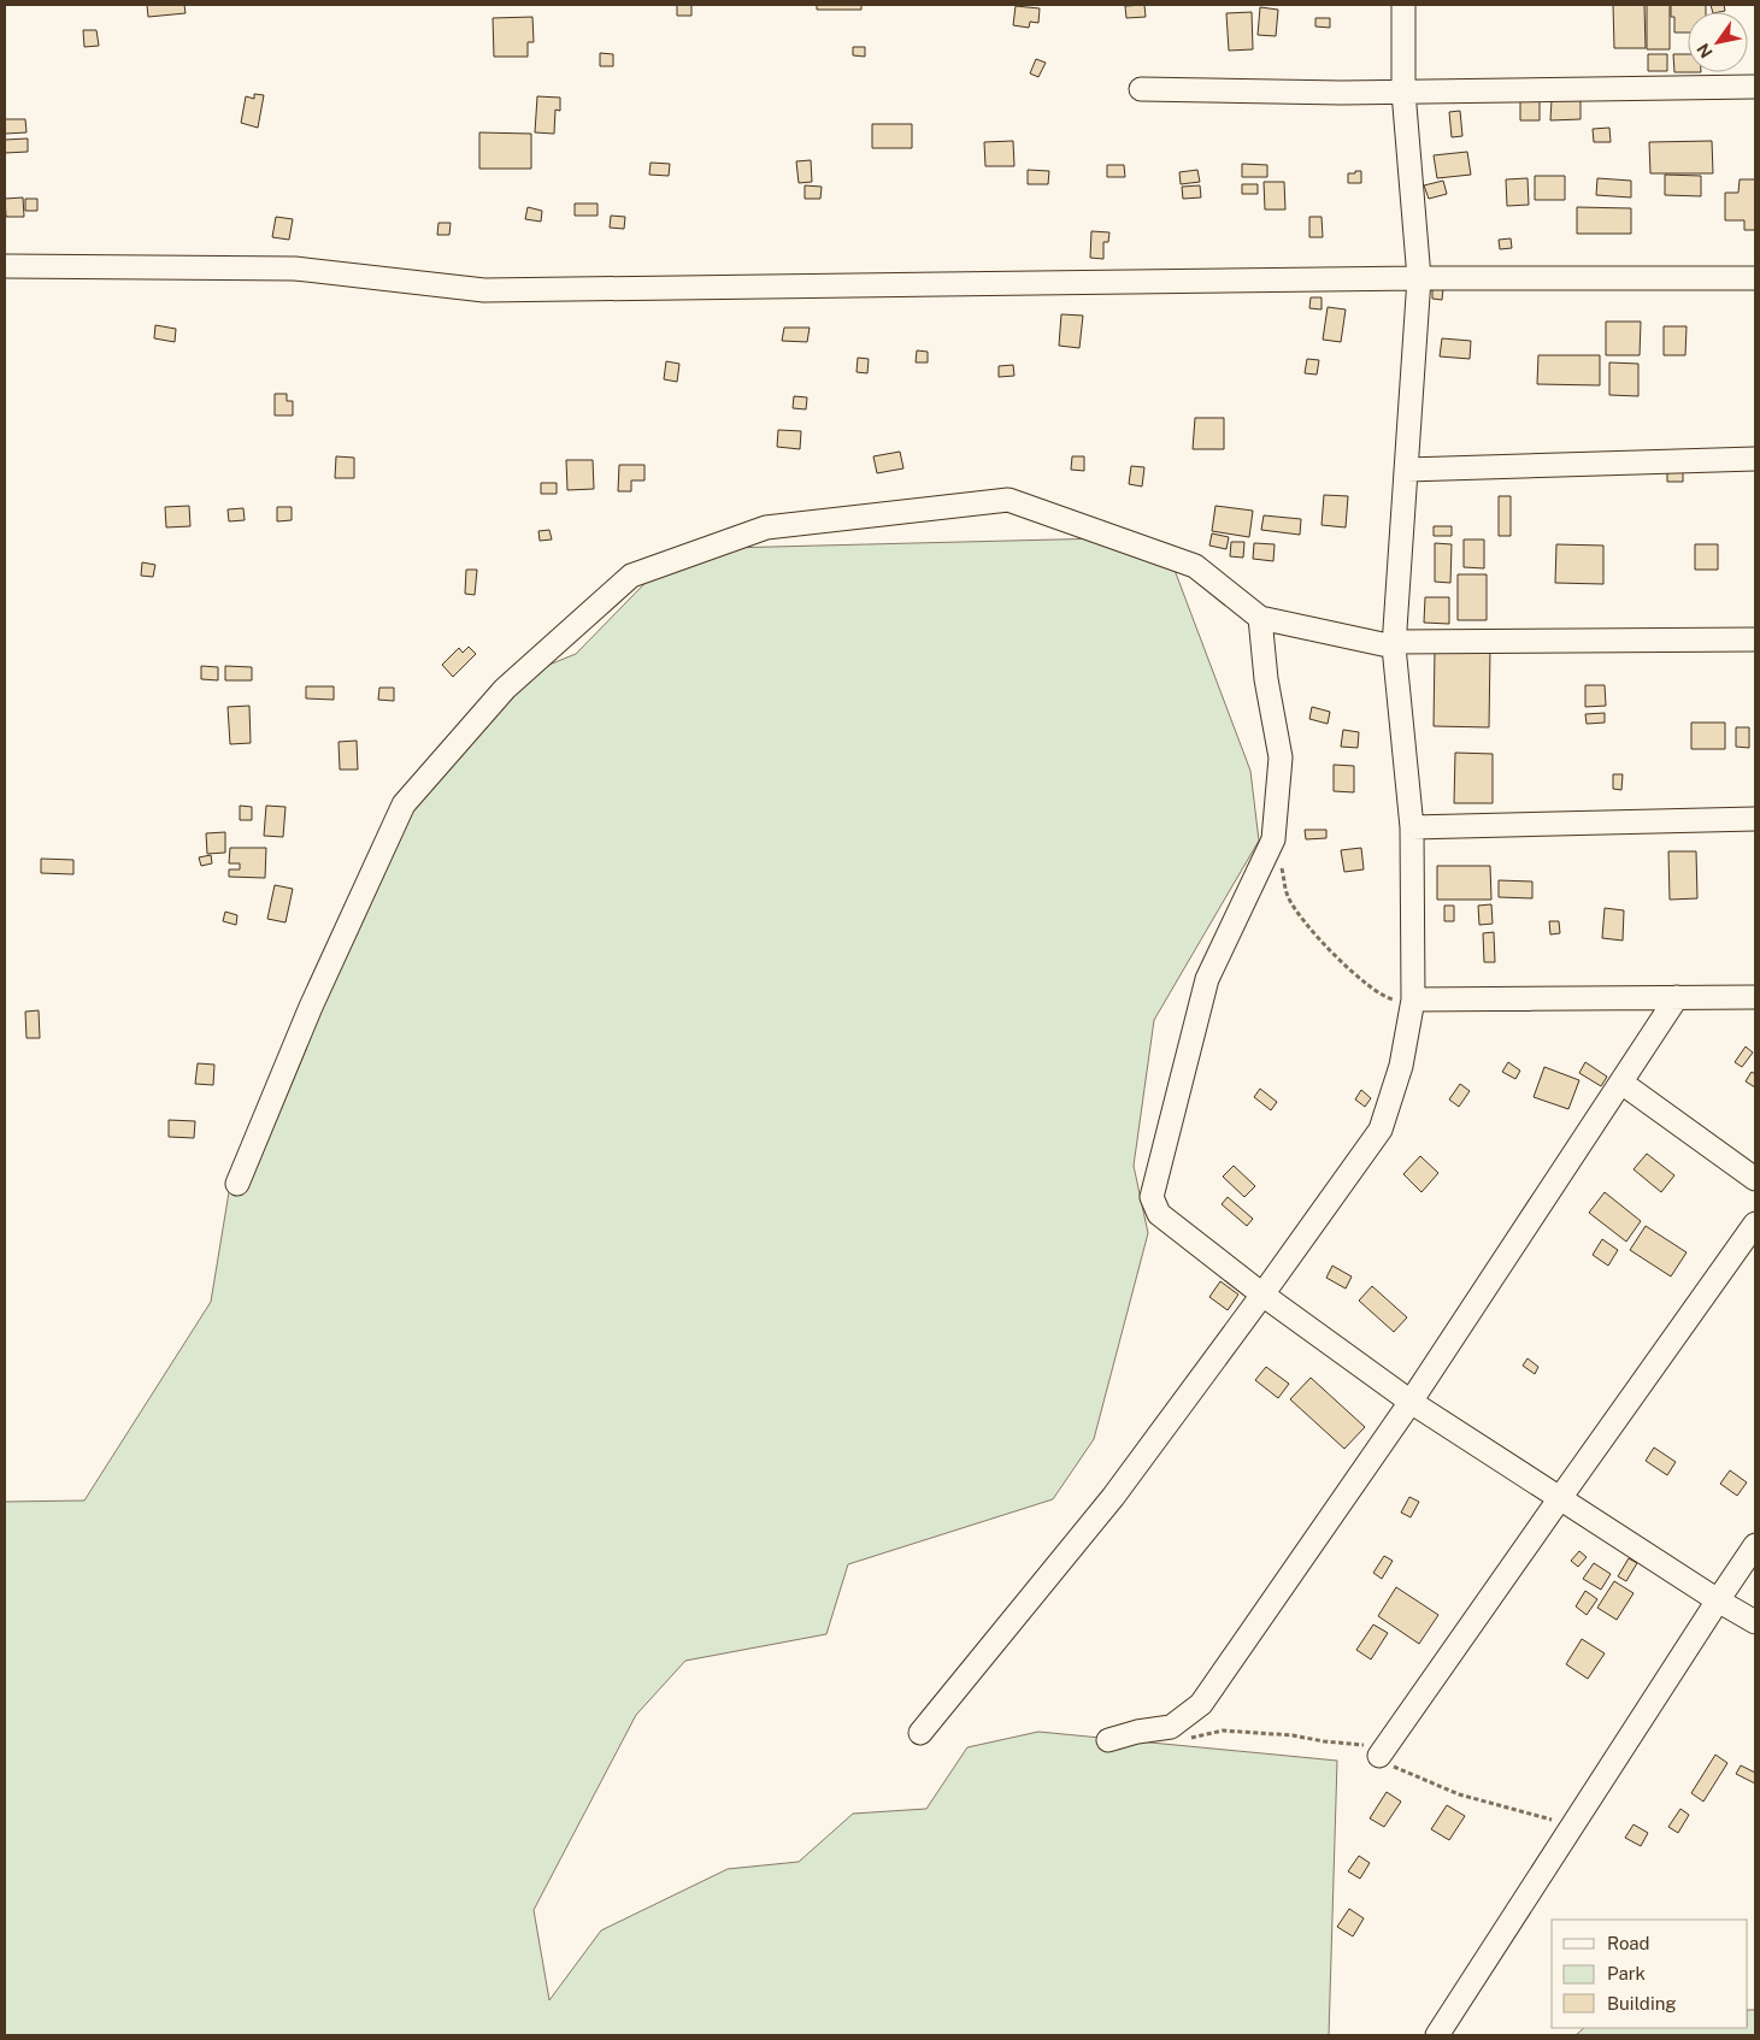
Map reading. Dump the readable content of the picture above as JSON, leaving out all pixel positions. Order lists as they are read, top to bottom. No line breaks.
{"legend":["Road","Park","Building"],"north":"bottom left"}
